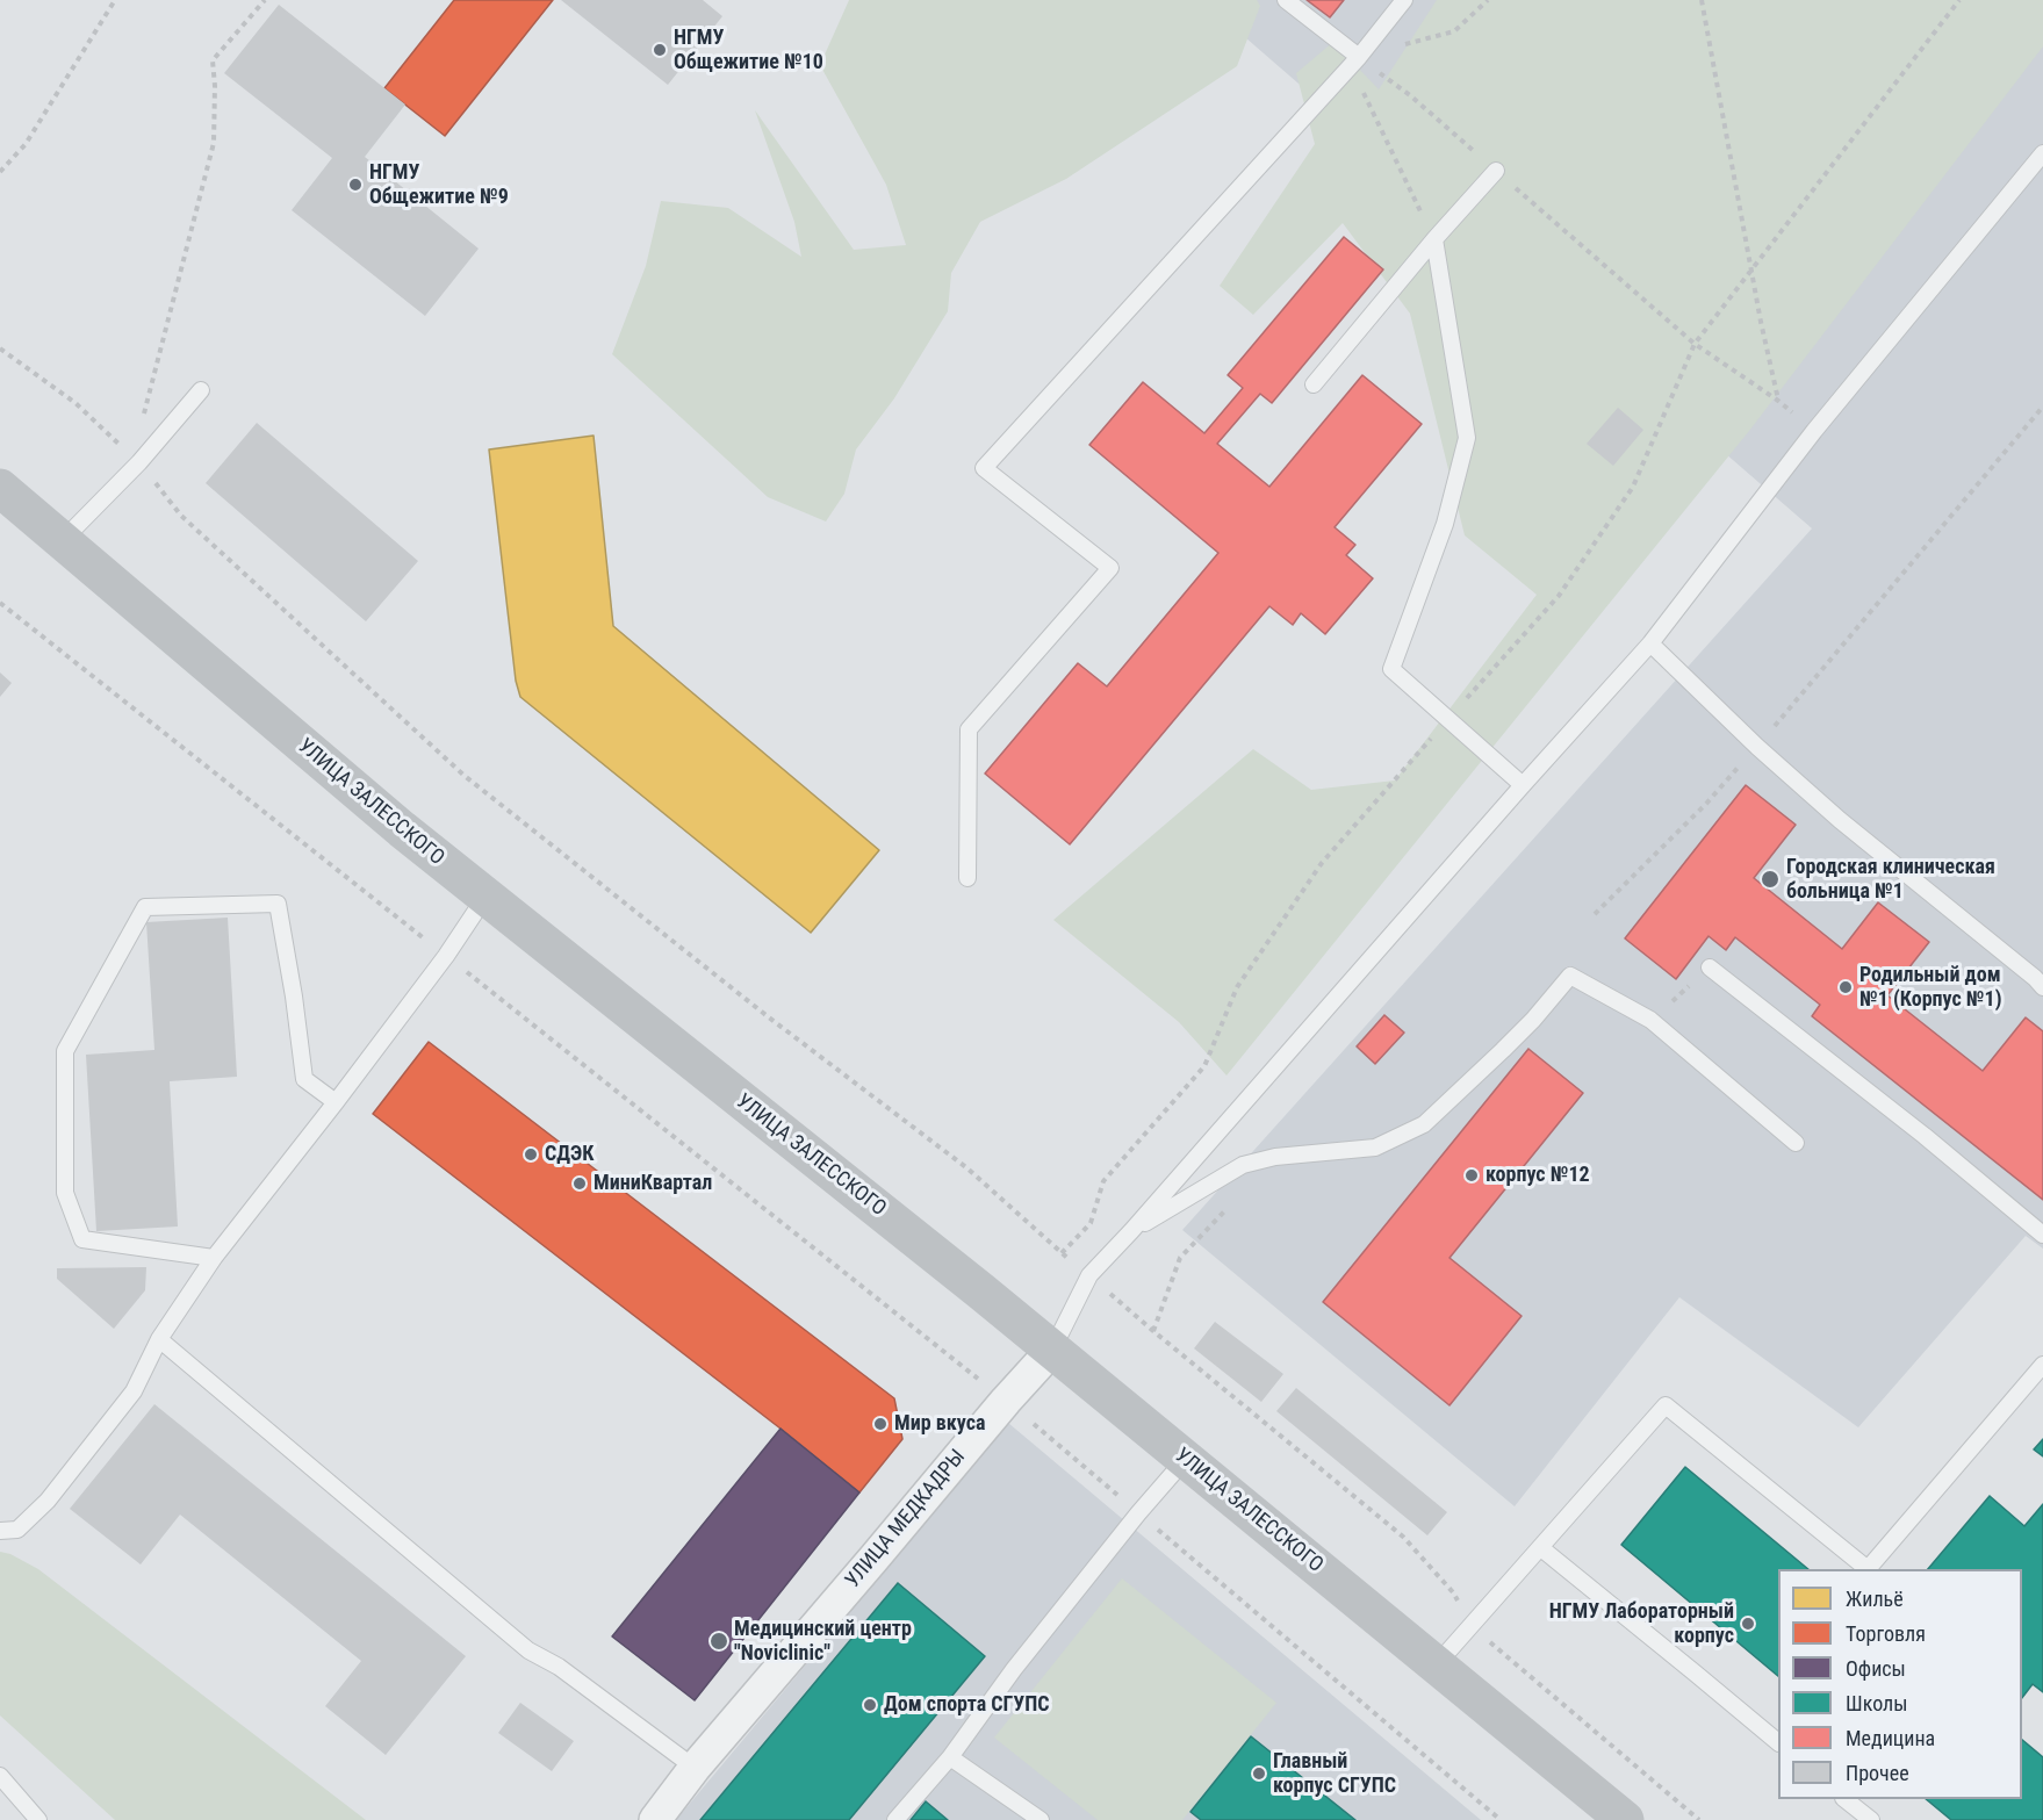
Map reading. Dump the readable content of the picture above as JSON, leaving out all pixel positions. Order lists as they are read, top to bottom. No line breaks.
{"streets":{"main road":["УЛИЦА ЗАЛЕССКОГО"],"street":["УЛИЦА МЕДКАДРЫ"]},"crossings":[["УЛИЦА ЗАЛЕССКОГО","УЛИЦА МЕДКАДРЫ"]],"places":["НГМУ Общежитие №10","НГМУ Общежитие №9","Городская клиническая больница №1","Родильный дом №1 (Корпус №1)","СДЭК","корпус №12","МиниКвартал","Мир вкуса","НГМУ Лабораторный корпус","Медицинский центр \"Noviclinic\"","Дом спорта СГУПС","Главный корпус СГУПС"],"legend":["Жильё","Торговля","Офисы","Школы","Медицина","Прочее"]}
